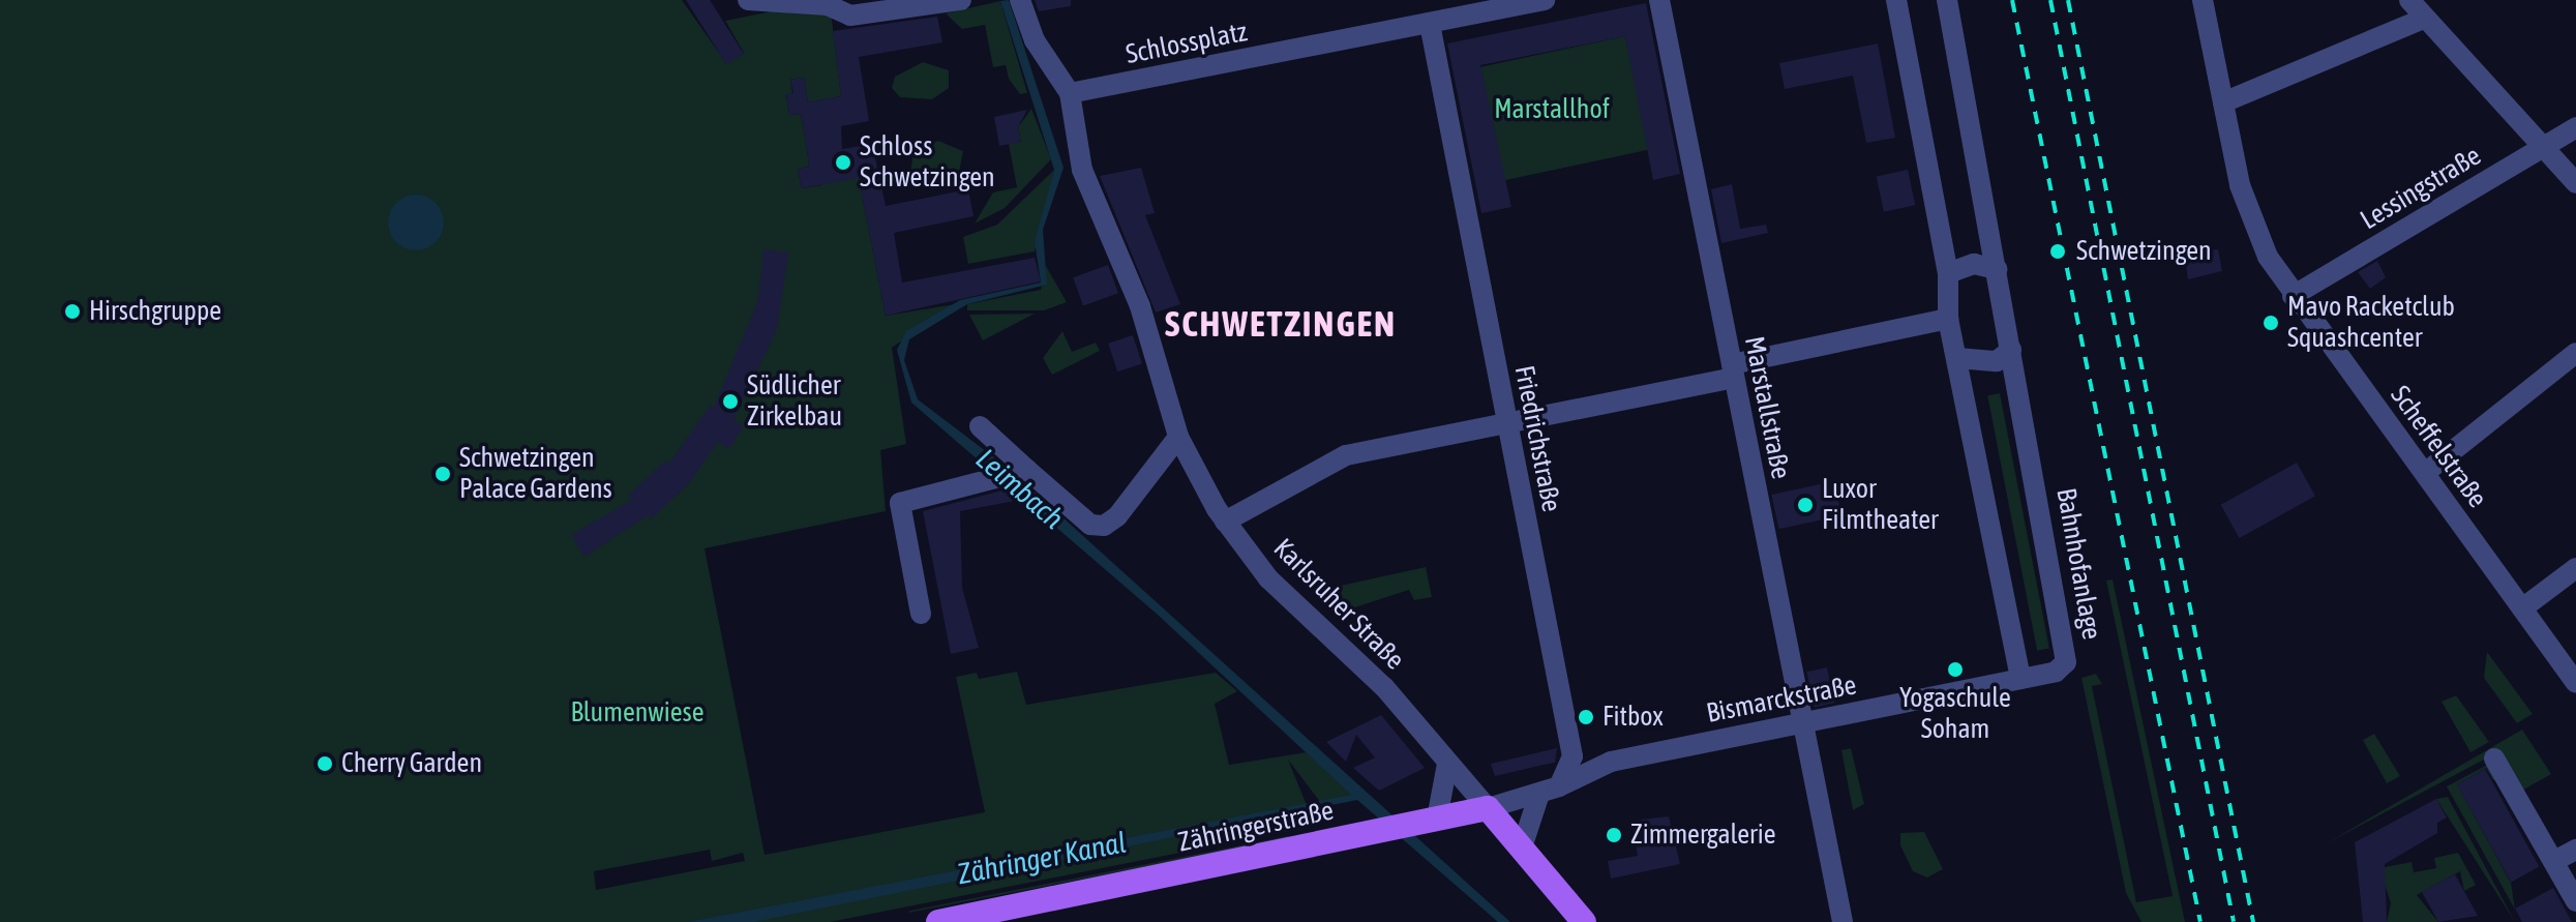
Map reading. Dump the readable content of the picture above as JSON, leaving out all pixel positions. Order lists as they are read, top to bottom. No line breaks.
{"streets":{"main road":["Zähringerstraße"],"street":["Schlossplatz","Lessingstraße","Marstallstraße","Friedrichstraße","Scheffelstraße","Bahnhofanlage","Karlsruher Straße","Bismarckstraße"]},"crossings":[["Schlossplatz","Friedrichstraße"],["Schlossplatz","Karlsruher Straße"],["Lessingstraße","Scheffelstraße"],["Marstallstraße","Bismarckstraße"],["Friedrichstraße","Bismarckstraße"],["Bahnhofanlage","Bismarckstraße"],["Karlsruher Straße","Zähringerstraße"]],"districts":["SCHWETZINGEN"],"water":["Leimbach","Zähringer Kanal"],"parks":["Marstallhof","Blumenwiese"],"places":["Schloss Schwetzingen","Schwetzingen","Hirschgruppe","Mavo Racketclub Squashcenter","Südlicher Zirkelbau","Schwetzingen Palace Gardens","Luxor Filmtheater","Yogaschule Soham","Fitbox","Cherry Garden","Zimmergalerie"]}
